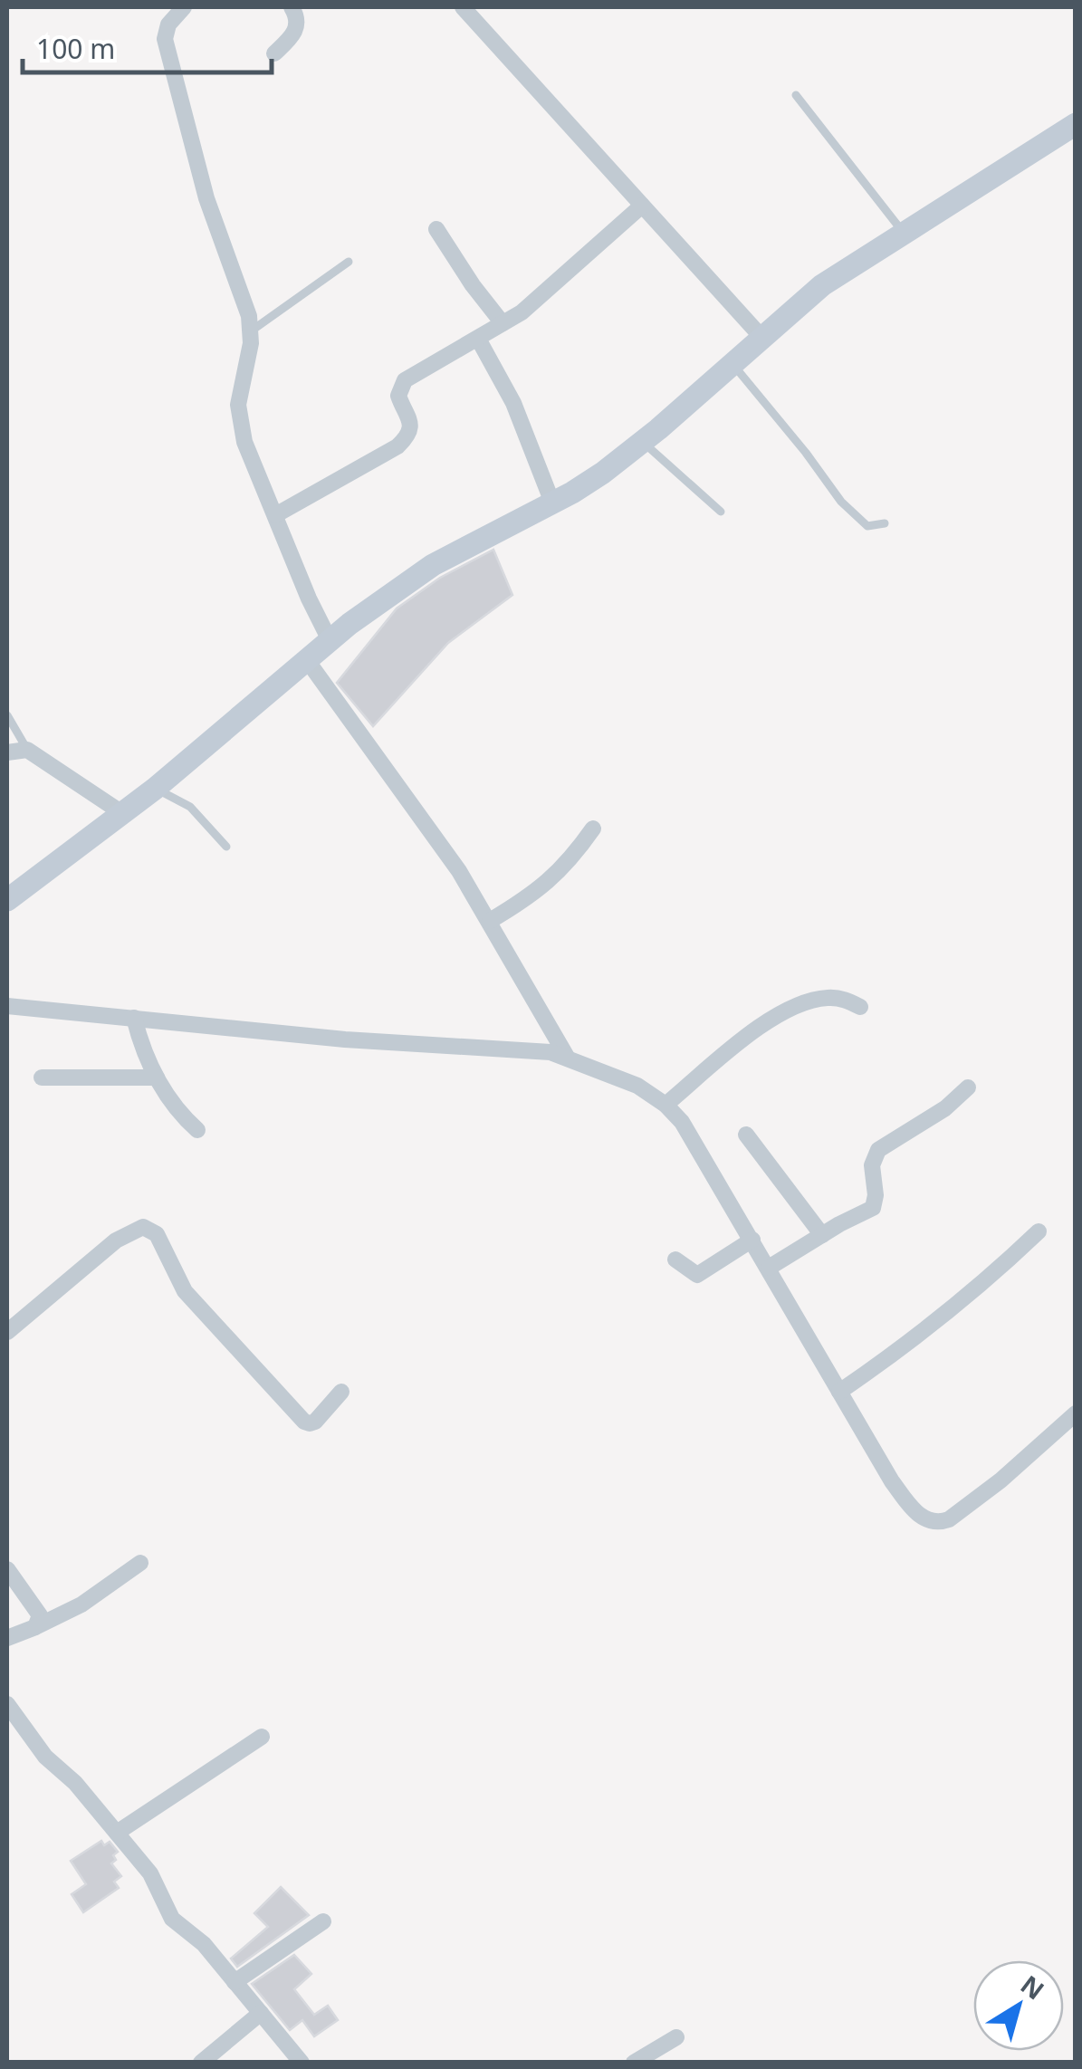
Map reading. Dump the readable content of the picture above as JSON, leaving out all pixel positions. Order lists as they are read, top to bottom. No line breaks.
{"scale_bar":"100 m","north":"top right"}
